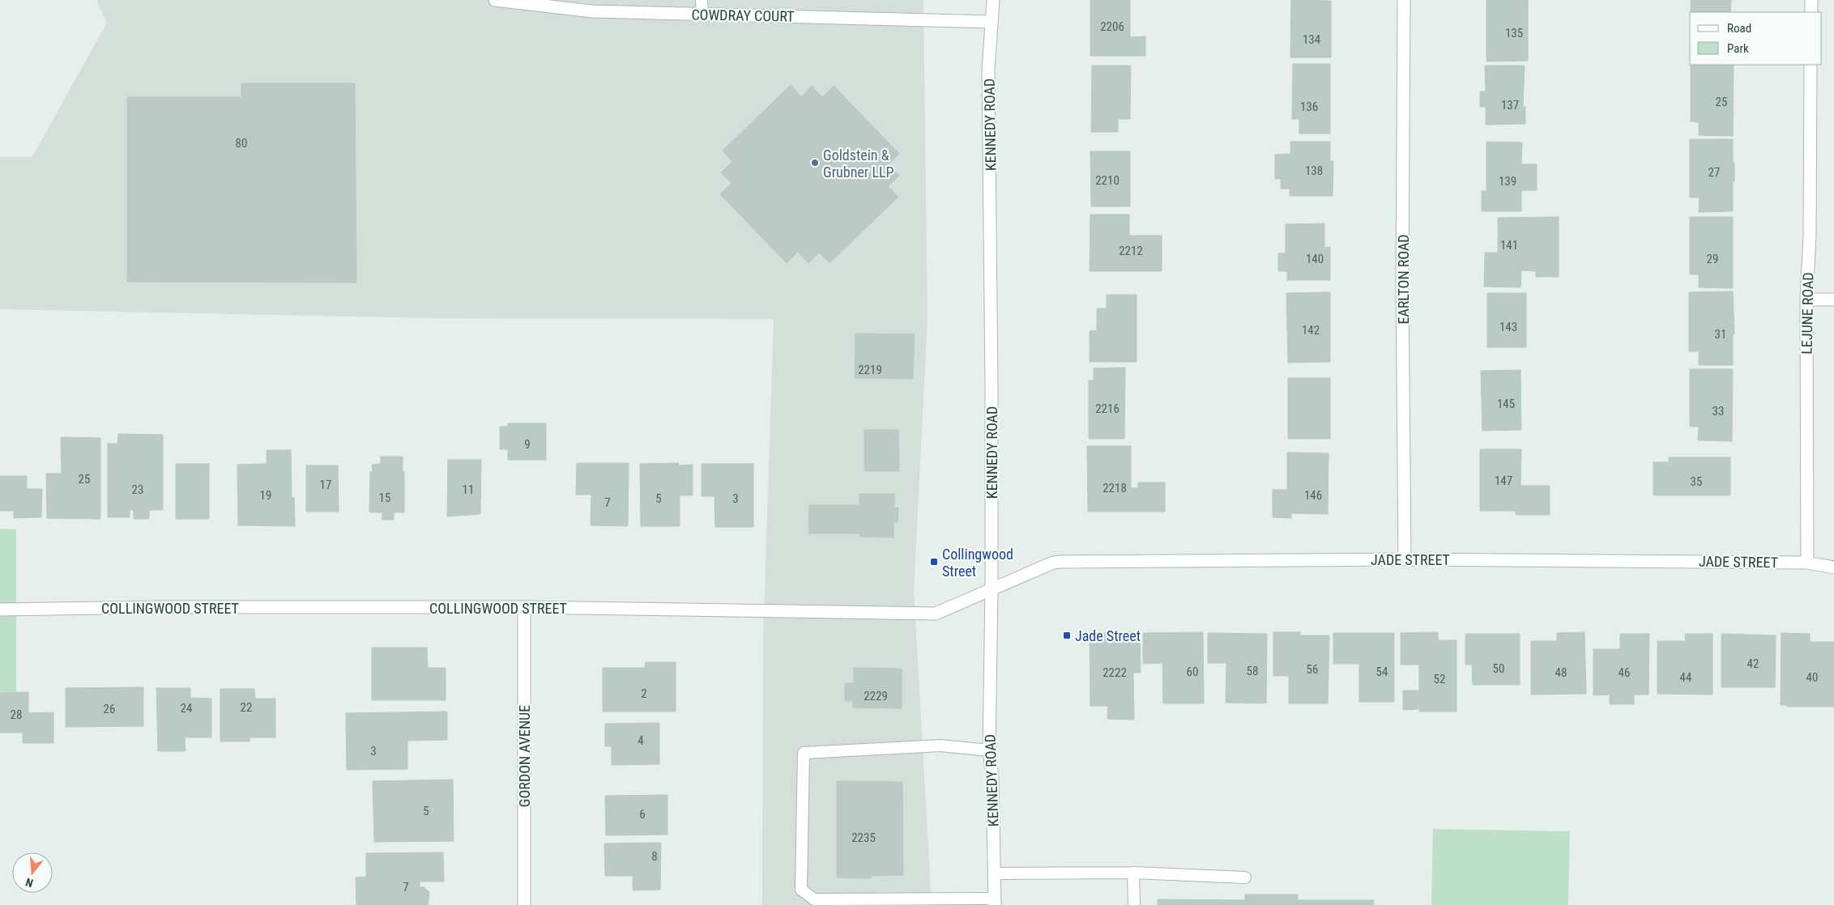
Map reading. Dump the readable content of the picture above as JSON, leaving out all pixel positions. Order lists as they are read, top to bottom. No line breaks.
{"streets":{"street":["COWDRAY COURT","KENNEDY ROAD","EARLTON ROAD","LEJUNE ROAD","JADE STREET","COLLINGWOOD STREET","GORDON AVENUE"]},"crossings":[["COWDRAY COURT","KENNEDY ROAD"],["KENNEDY ROAD","JADE STREET"],["KENNEDY ROAD","COLLINGWOOD STREET"],["EARLTON ROAD","JADE STREET"],["LEJUNE ROAD","JADE STREET"],["JADE STREET","COLLINGWOOD STREET"],["COLLINGWOOD STREET","GORDON AVENUE"]],"places":{"other":["Goldstein & Grubner LLP"],"transit":["Collingwood Street","Jade Street"]},"house_numbers":["2206","135","134","25","137","136","80","138","27","2210","139","141","2212","140","29","143","142","31","2219","145","2216","33","9","25","147","35","17","2218","23","11","19","146","15","5","3","7","42","50","56","58","60","54","2222","48","46","44","40","52","2","2229","22","24","26","28","4","3","5","6","2235","8","7"],"legend":["Road","Park"],"north":"bottom"}
